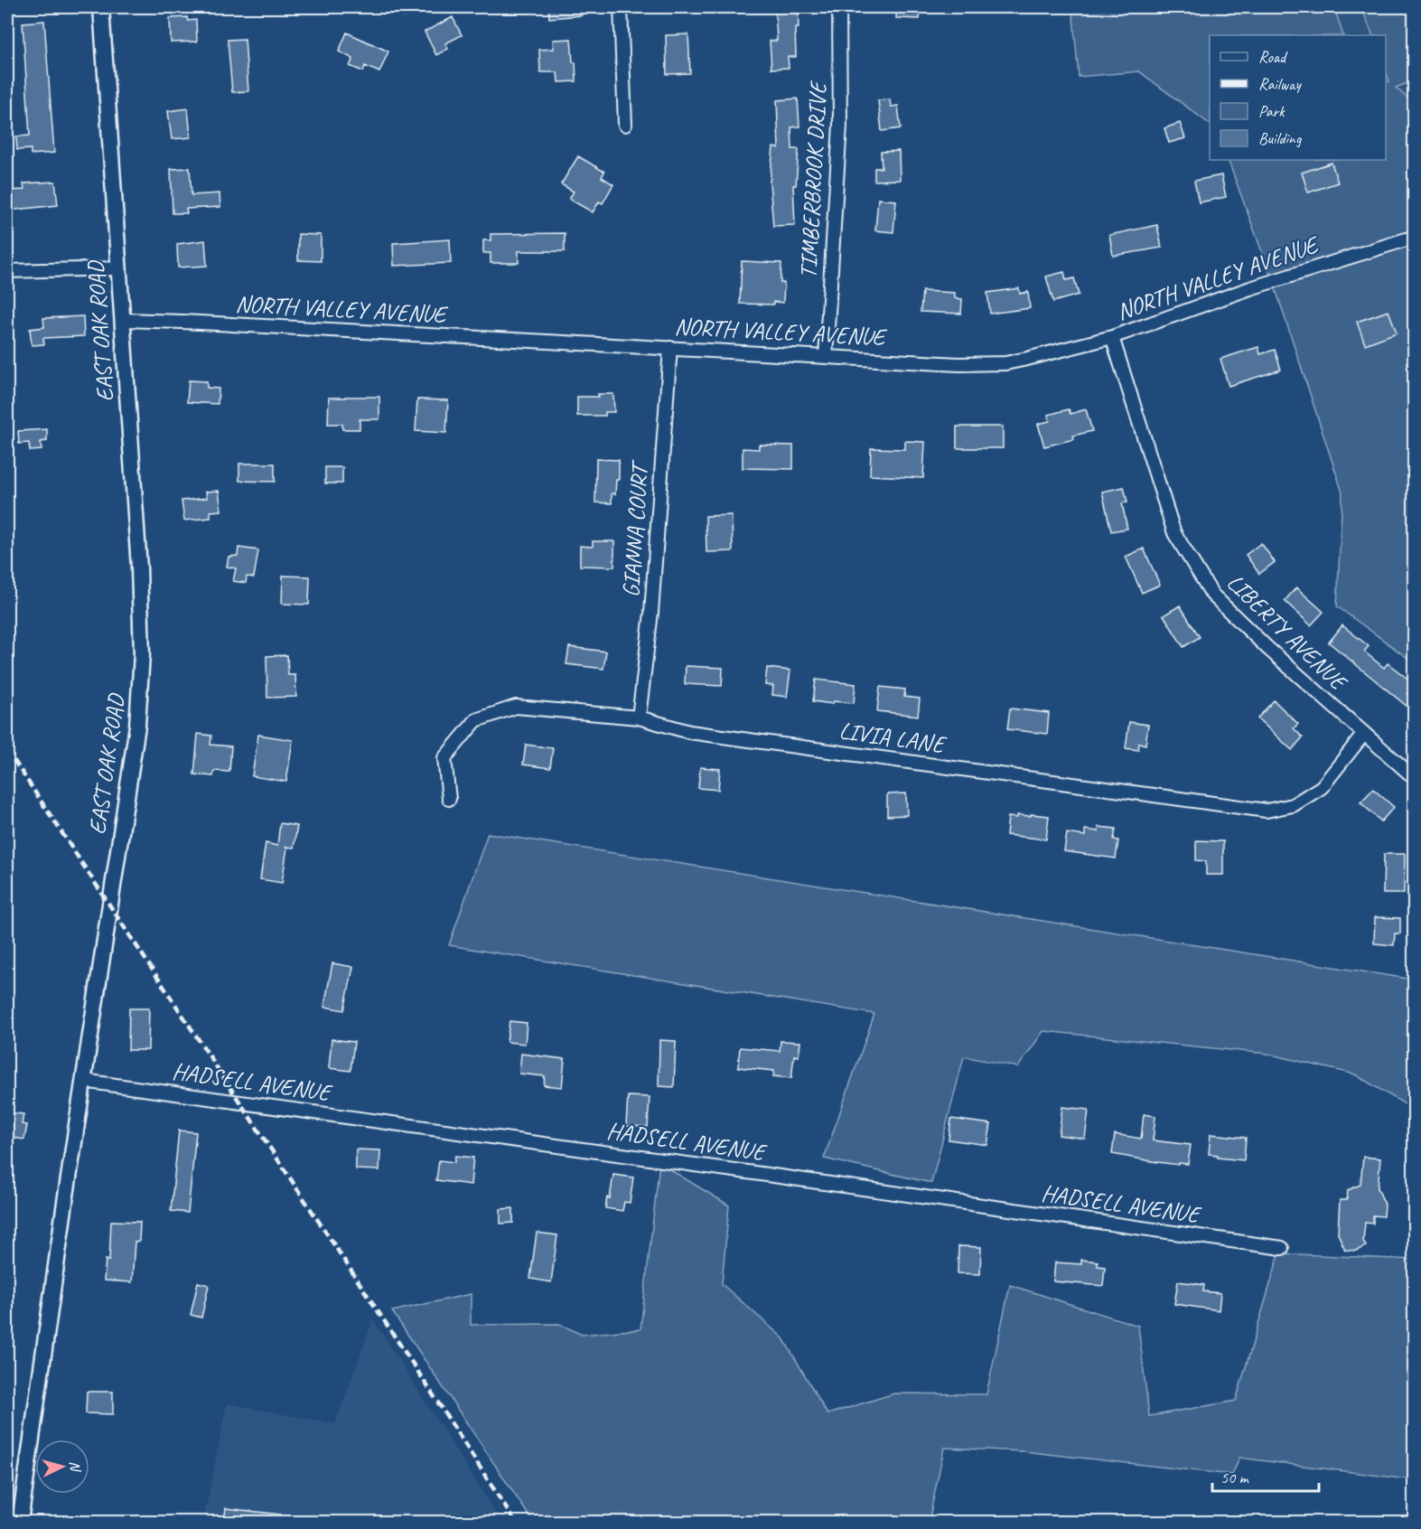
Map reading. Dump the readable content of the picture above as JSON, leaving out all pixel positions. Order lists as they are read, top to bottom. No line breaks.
{"streets":{"street":["TIMBERBROOK DRIVE","NORTH VALLEY AVENUE","EAST OAK ROAD","GIANNA COURT","LIBERTY AVENUE","LIVIA LANE","HADSELL AVENUE"]},"crossings":[["TIMBERBROOK DRIVE","NORTH VALLEY AVENUE"],["NORTH VALLEY AVENUE","EAST OAK ROAD"],["NORTH VALLEY AVENUE","GIANNA COURT"],["NORTH VALLEY AVENUE","LIBERTY AVENUE"],["EAST OAK ROAD","HADSELL AVENUE"],["GIANNA COURT","LIVIA LANE"],["LIBERTY AVENUE","LIVIA LANE"]],"legend":["Road","Railway","Park","Building"],"scale_bar":"50 m","north":"right"}
